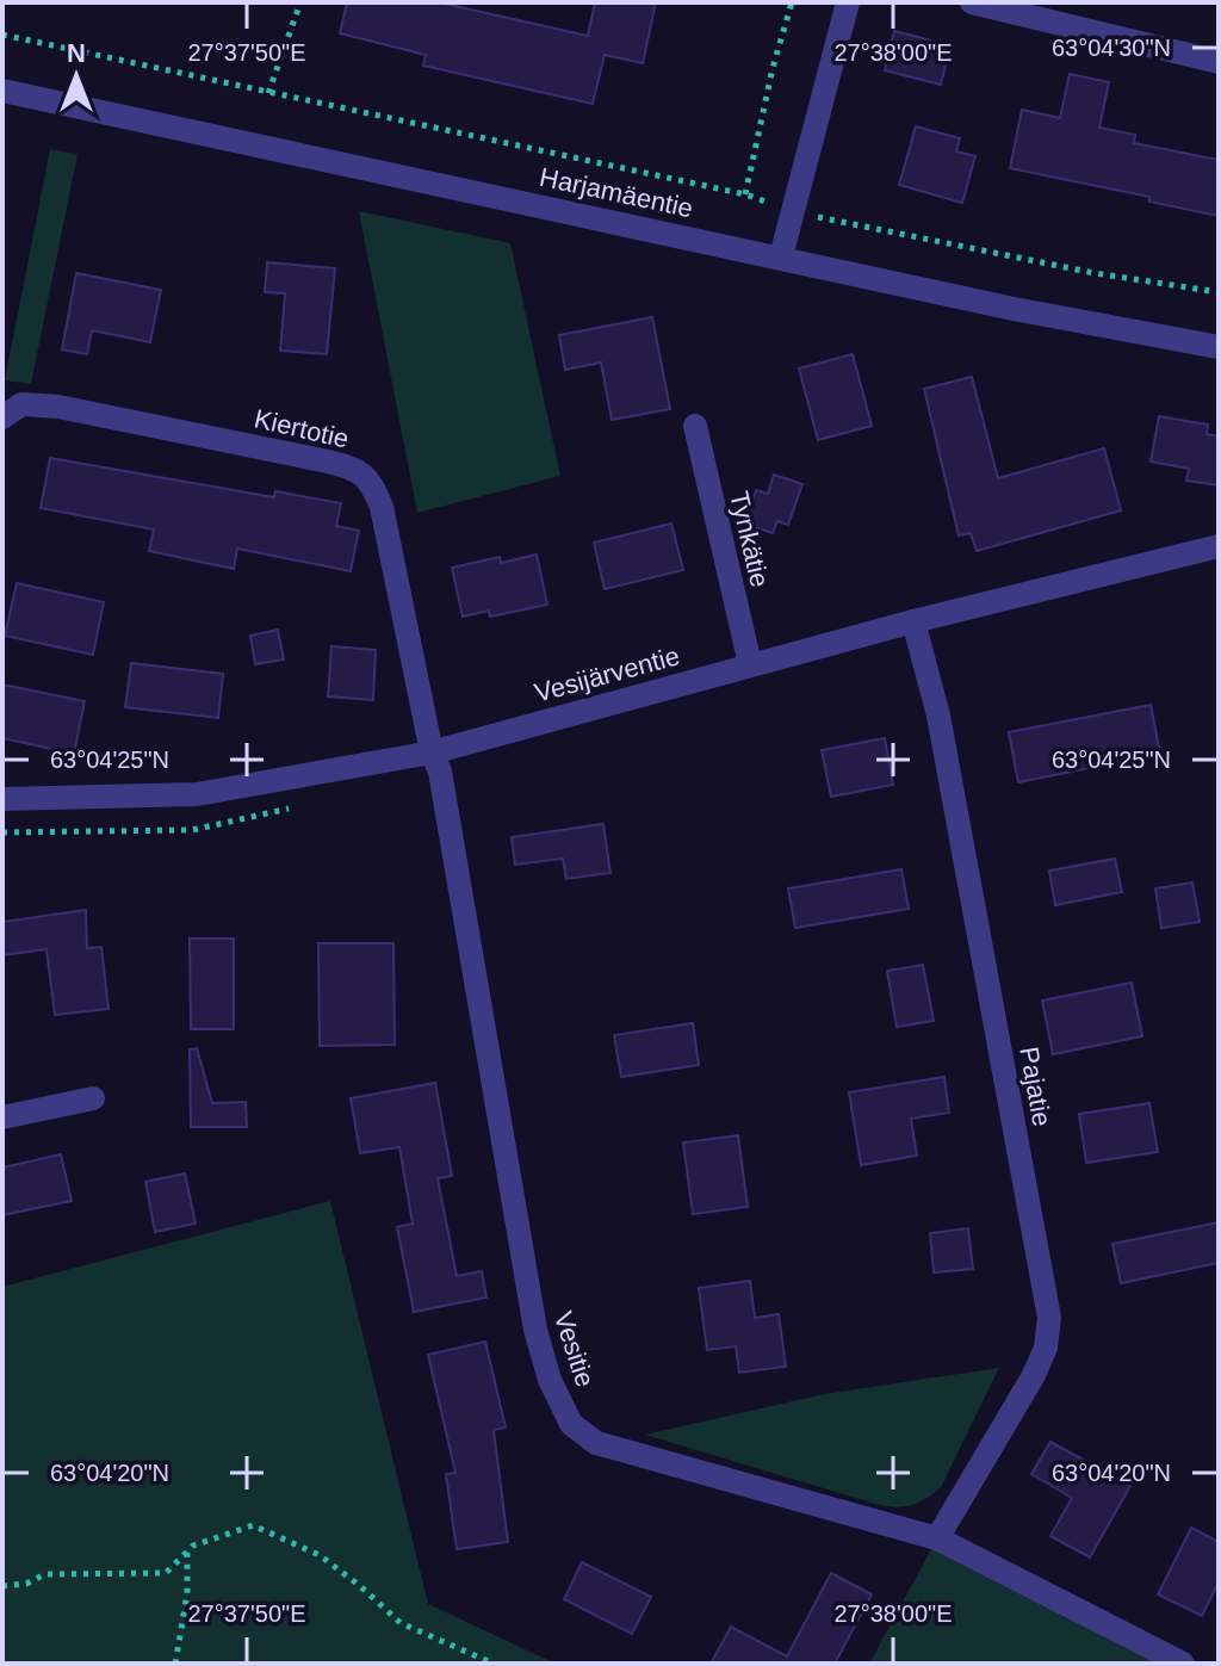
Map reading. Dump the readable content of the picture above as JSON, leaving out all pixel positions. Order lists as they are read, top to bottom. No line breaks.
{"streets":{"street":["Harjamäentie","Kiertotie","Tynkätie","Vesijärventie","Pajatie","Vesitie"]},"crossings":[["Kiertotie","Vesijärventie"],["Kiertotie","Vesitie"],["Tynkätie","Vesijärventie"],["Vesijärventie","Pajatie"],["Vesijärventie","Vesitie"],["Pajatie","Vesitie"]],"north":"top","coordinates":["63°04'30\"N","27°37'50\"E","27°38'00\"E","63°04'25\"N","63°04'20\"N"]}
